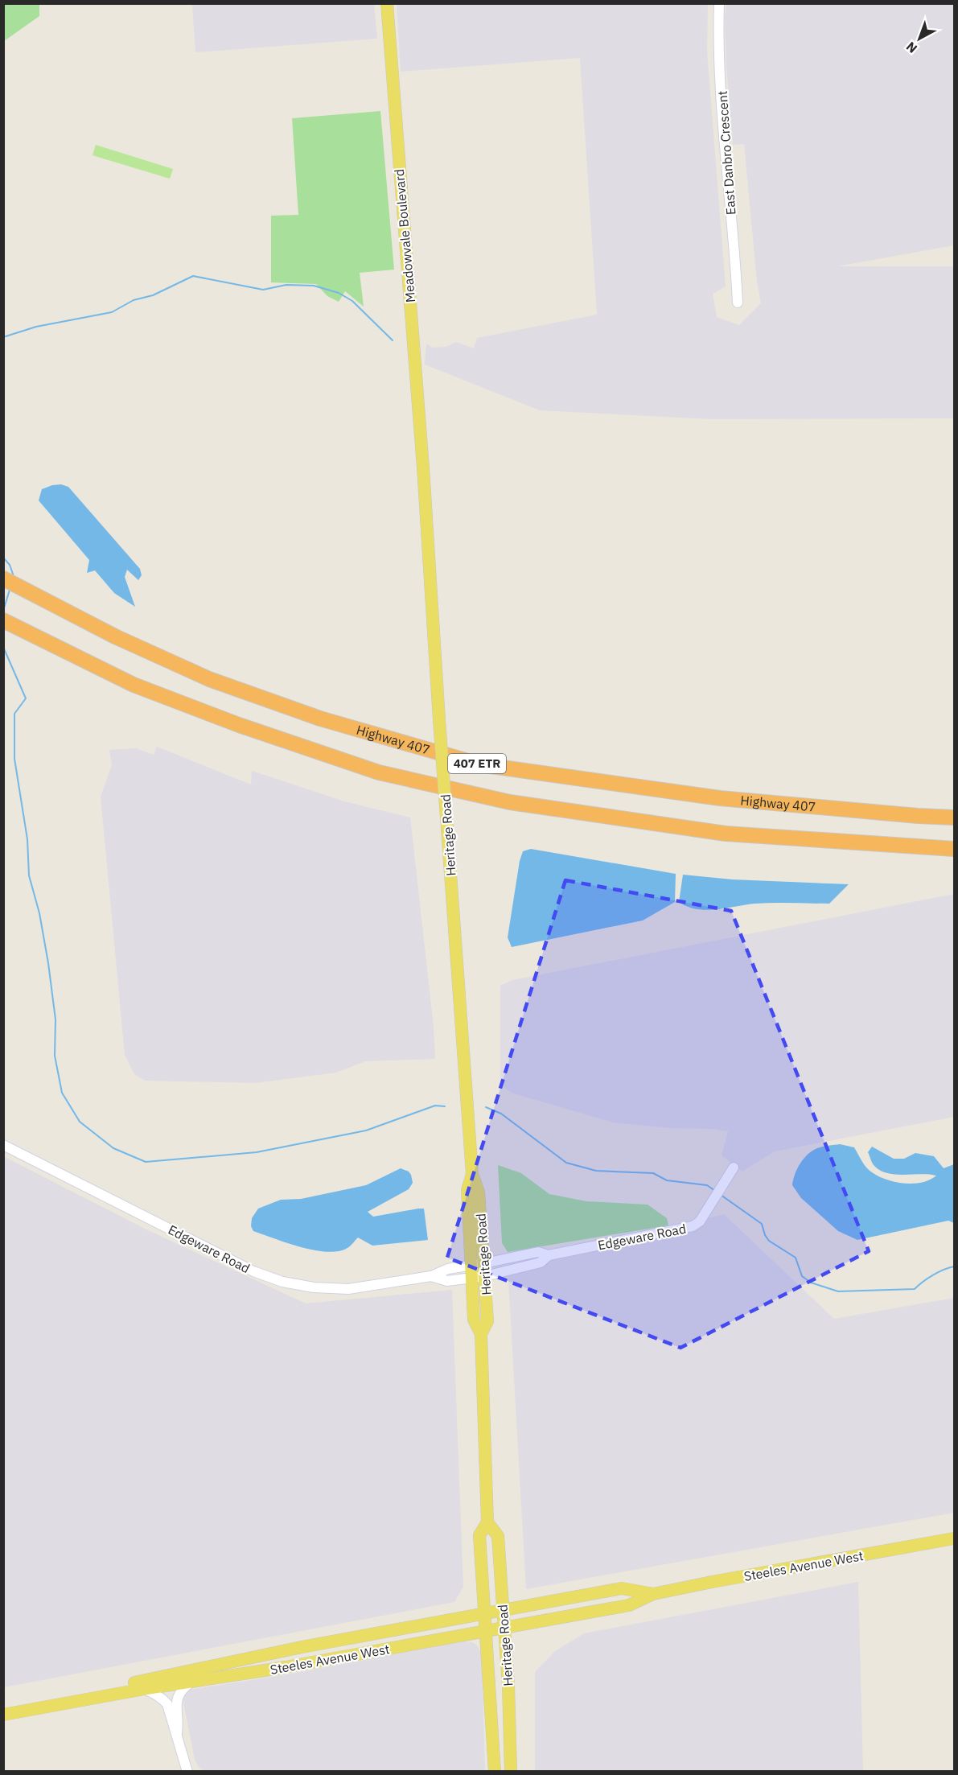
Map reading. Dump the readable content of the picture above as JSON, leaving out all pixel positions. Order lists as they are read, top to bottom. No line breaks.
{"streets":{"highway":["Highway 407","407 ETR"],"main road":["Meadowvale Boulevard","Heritage Road","Steeles Avenue West"],"street":["East Danbro Crescent","Edgeware Road"]},"crossings":[["Meadowvale Boulevard","Heritage Road"],["Heritage Road","Edgeware Road"],["Heritage Road","Steeles Avenue West"]],"north":"bottom left"}
